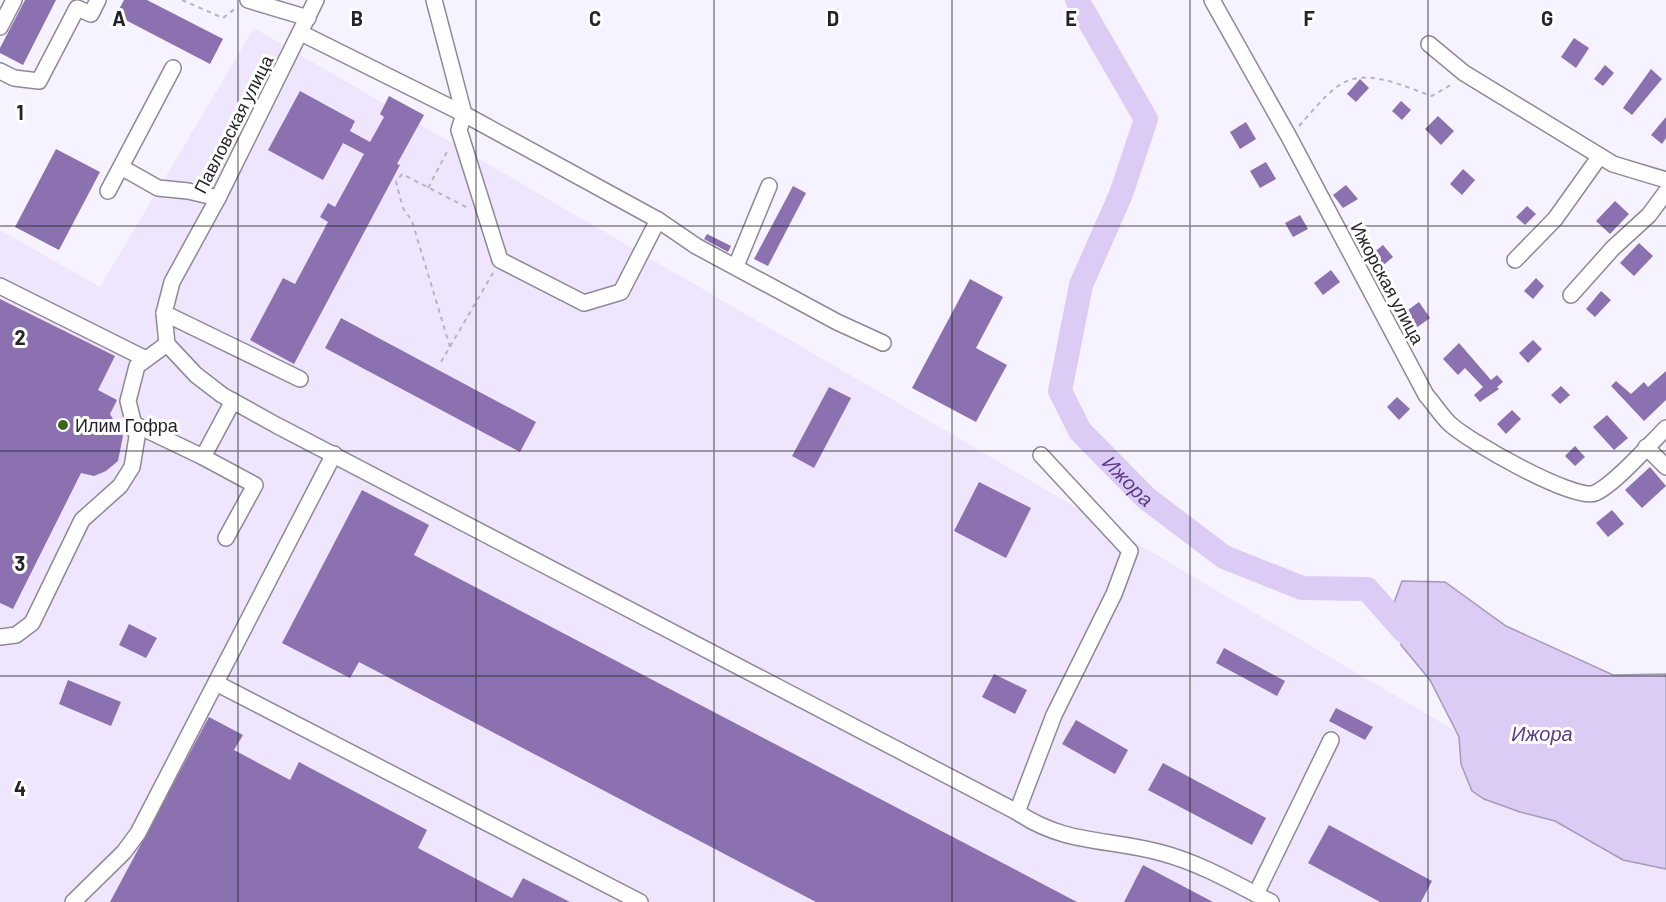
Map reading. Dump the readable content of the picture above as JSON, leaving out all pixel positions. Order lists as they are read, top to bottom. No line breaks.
{"streets":{"street":["Павловская улица","Ижорская улица"]},"water":["Ижора"],"places":["Илим Гофра"],"grid":{"columns":["A","B","C","D","E","F","G"],"rows":["1","2","3","4"]}}
